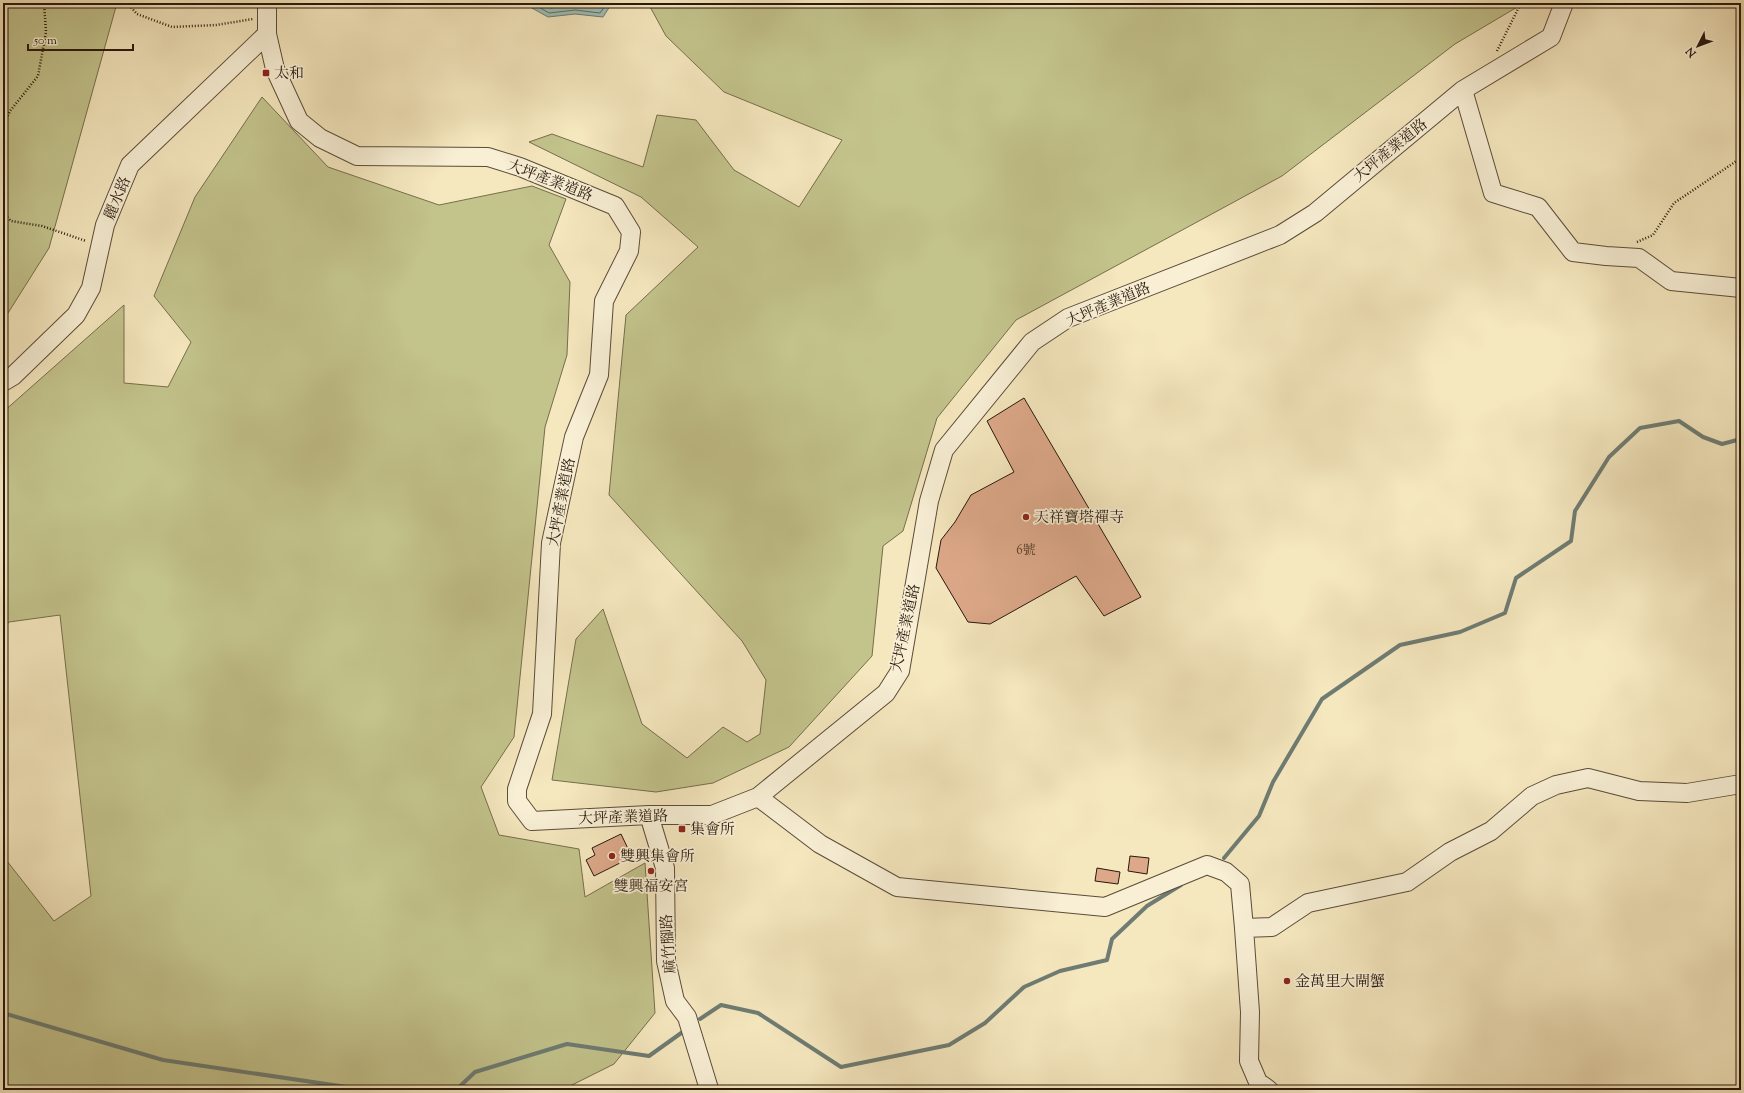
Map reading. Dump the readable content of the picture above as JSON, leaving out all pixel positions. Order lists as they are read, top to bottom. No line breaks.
{"streets":{"street":["大坪產業道路","麗水路","麻竹腳路"]},"crossings":[["大坪產業道路","麗水路"],["大坪產業道路","麻竹腳路"]],"places":{"transit":["太和","集會所"],"other":["天祥寶塔禪寺","雙興集會所","雙興福安宮","金萬里大閘蟹"]},"house_numbers":["6號"],"scale_bar":"50 m","north":"bottom left"}
